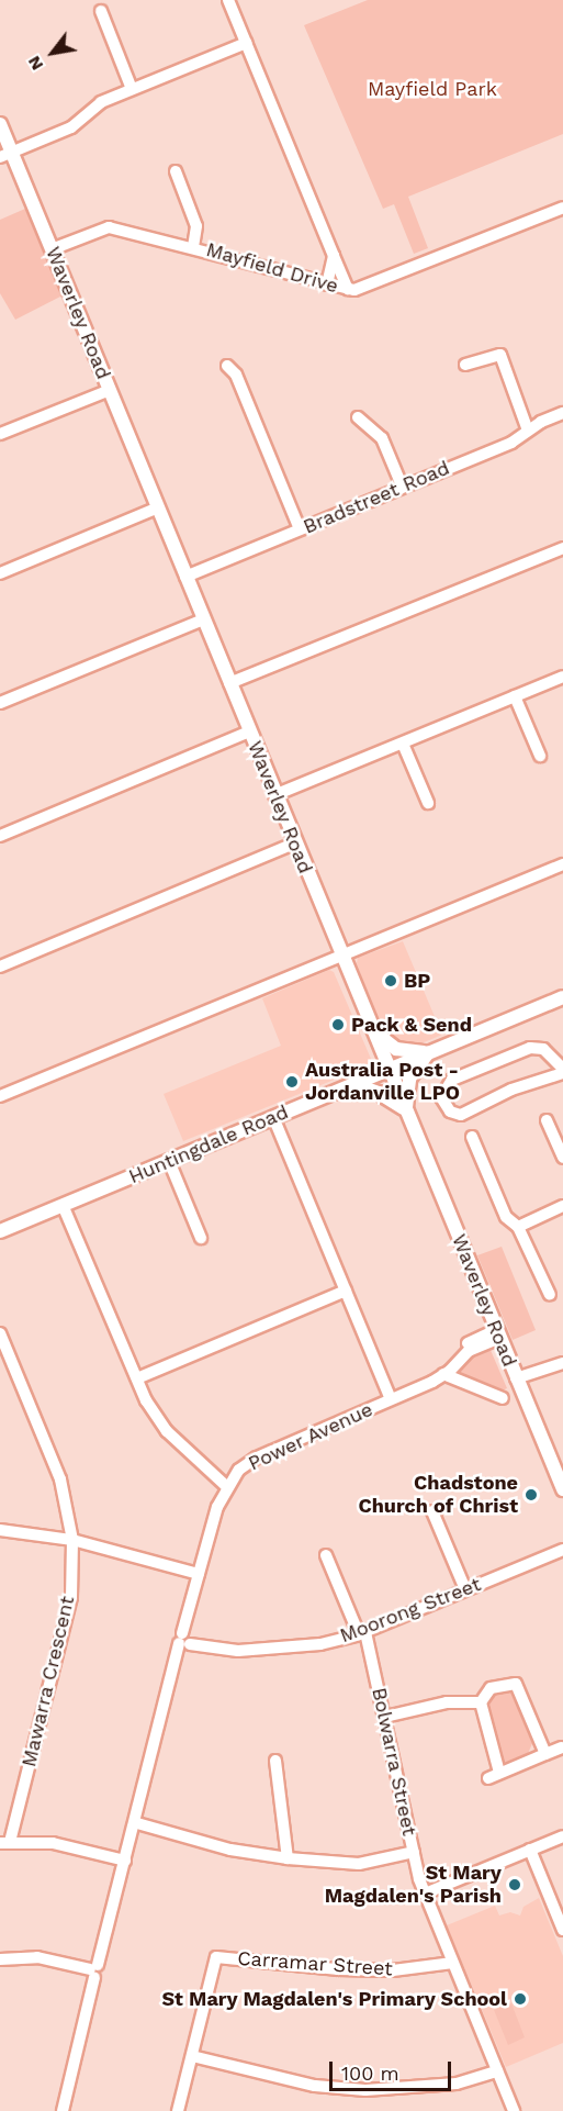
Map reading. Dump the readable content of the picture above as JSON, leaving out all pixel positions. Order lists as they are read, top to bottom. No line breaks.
{"streets":{"main road":["Waverley Road","Huntingdale Road"],"street":["Mayfield Drive","Bradstreet Road","Power Avenue","Moorong Street","Mawarra Crescent","Bolwarra Street","Carramar Street"]},"crossings":[["Mayfield Drive","Waverley Road"],["Waverley Road","Bradstreet Road"],["Waverley Road","Huntingdale Road"],["Waverley Road","Power Avenue"],["Power Avenue","Moorong Street"],["Moorong Street","Bolwarra Street"],["Bolwarra Street","Carramar Street"]],"parks":["Mayfield Park"],"places":["BP","Pack & Send","Australia Post - Jordanville LPO","Chadstone Church of Christ","St Mary Magdalen's Parish","St Mary Magdalen's Primary School"],"scale_bar":"100 m","north":"bottom left"}
